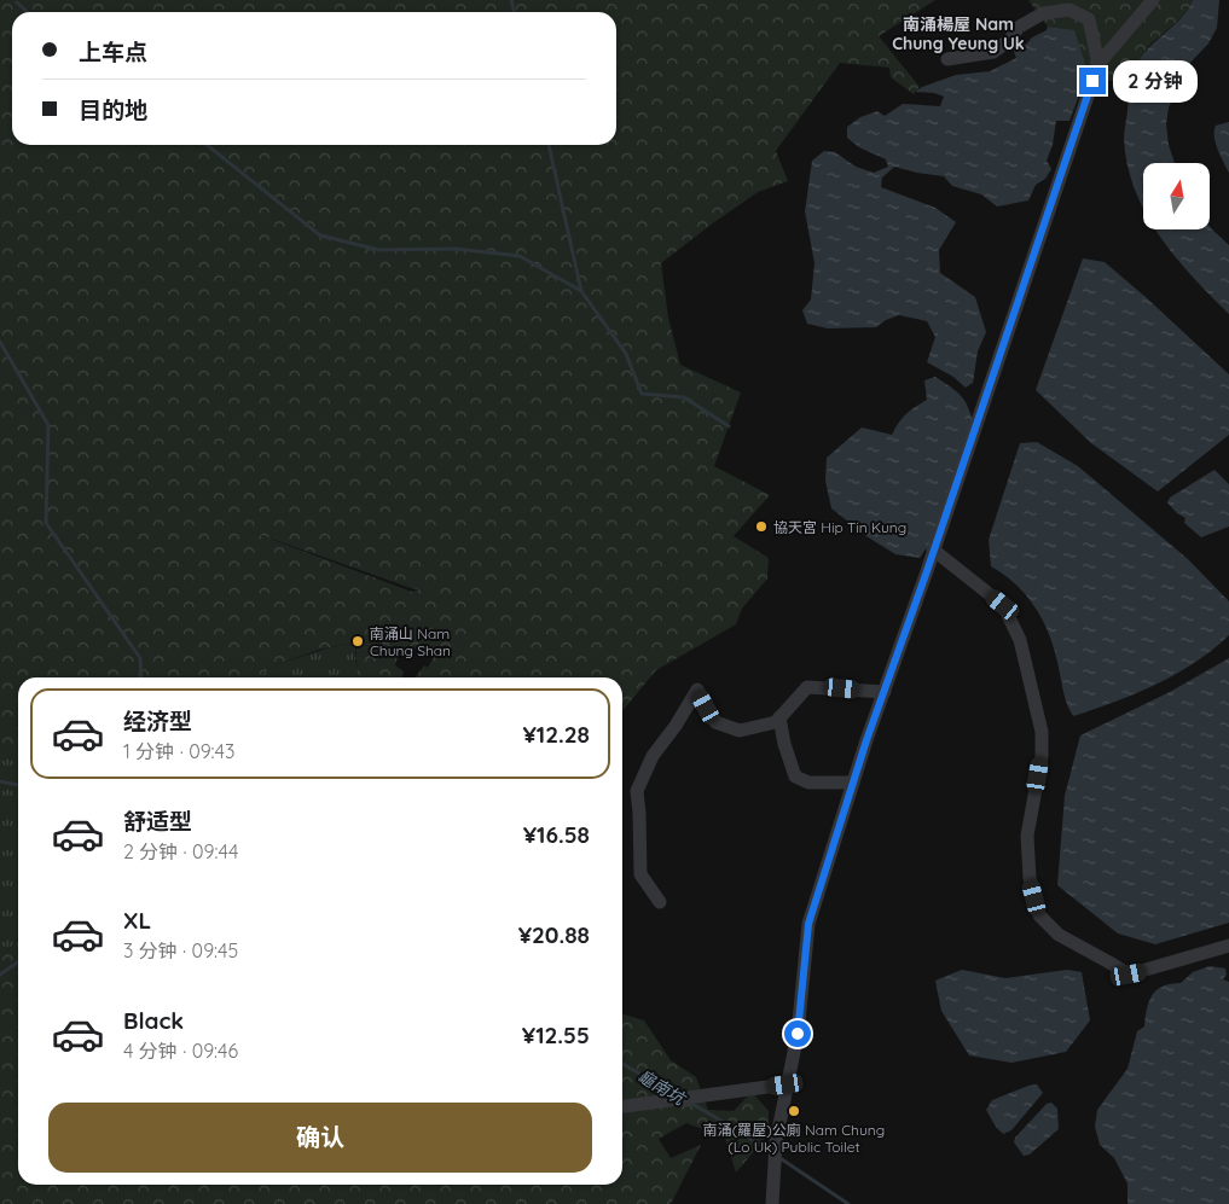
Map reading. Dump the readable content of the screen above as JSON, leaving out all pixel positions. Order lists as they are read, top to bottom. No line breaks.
{"districts":["南涌楊屋 Nam Chung Yeung Uk"],"water":["龜南坑"],"places":["協天宮 Hip Tin Kung","南涌山 Nam Chung Shan","南涌(羅屋)公廁 Nam Chung (Lo Uk) Public Toilet"],"north":"top","page":{"banner":["上车点","目的地"],"bubble":"2 分钟","list":[{"name":"经济型","note":"1 分钟 · 09:43","value":"¥12.28"},{"name":"舒适型","note":"2 分钟 · 09:44","value":"¥16.58"},{"name":"XL","note":"3 分钟 · 09:45","value":"¥20.88"},{"name":"Black","note":"4 分钟 · 09:46","value":"¥12.55"}],"buttons":"确认"}}
